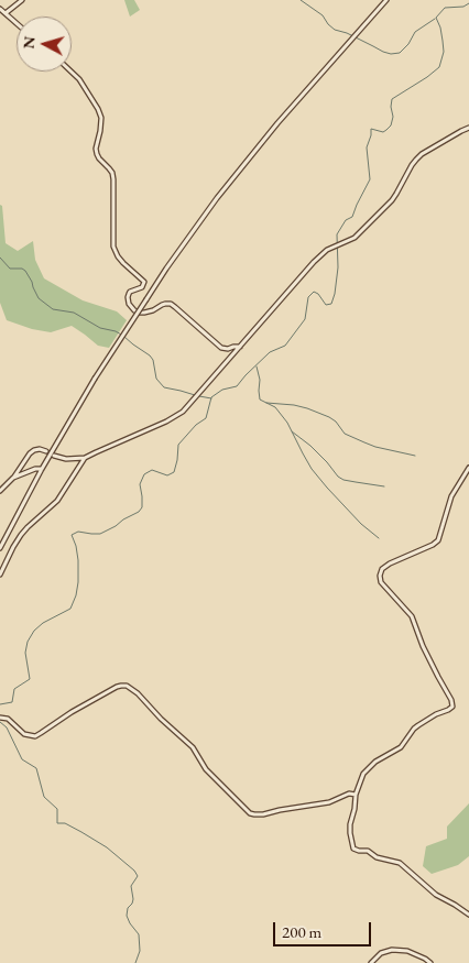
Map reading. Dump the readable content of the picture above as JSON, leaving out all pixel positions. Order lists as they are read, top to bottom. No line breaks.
{"scale_bar":"200 m","north":"left"}
